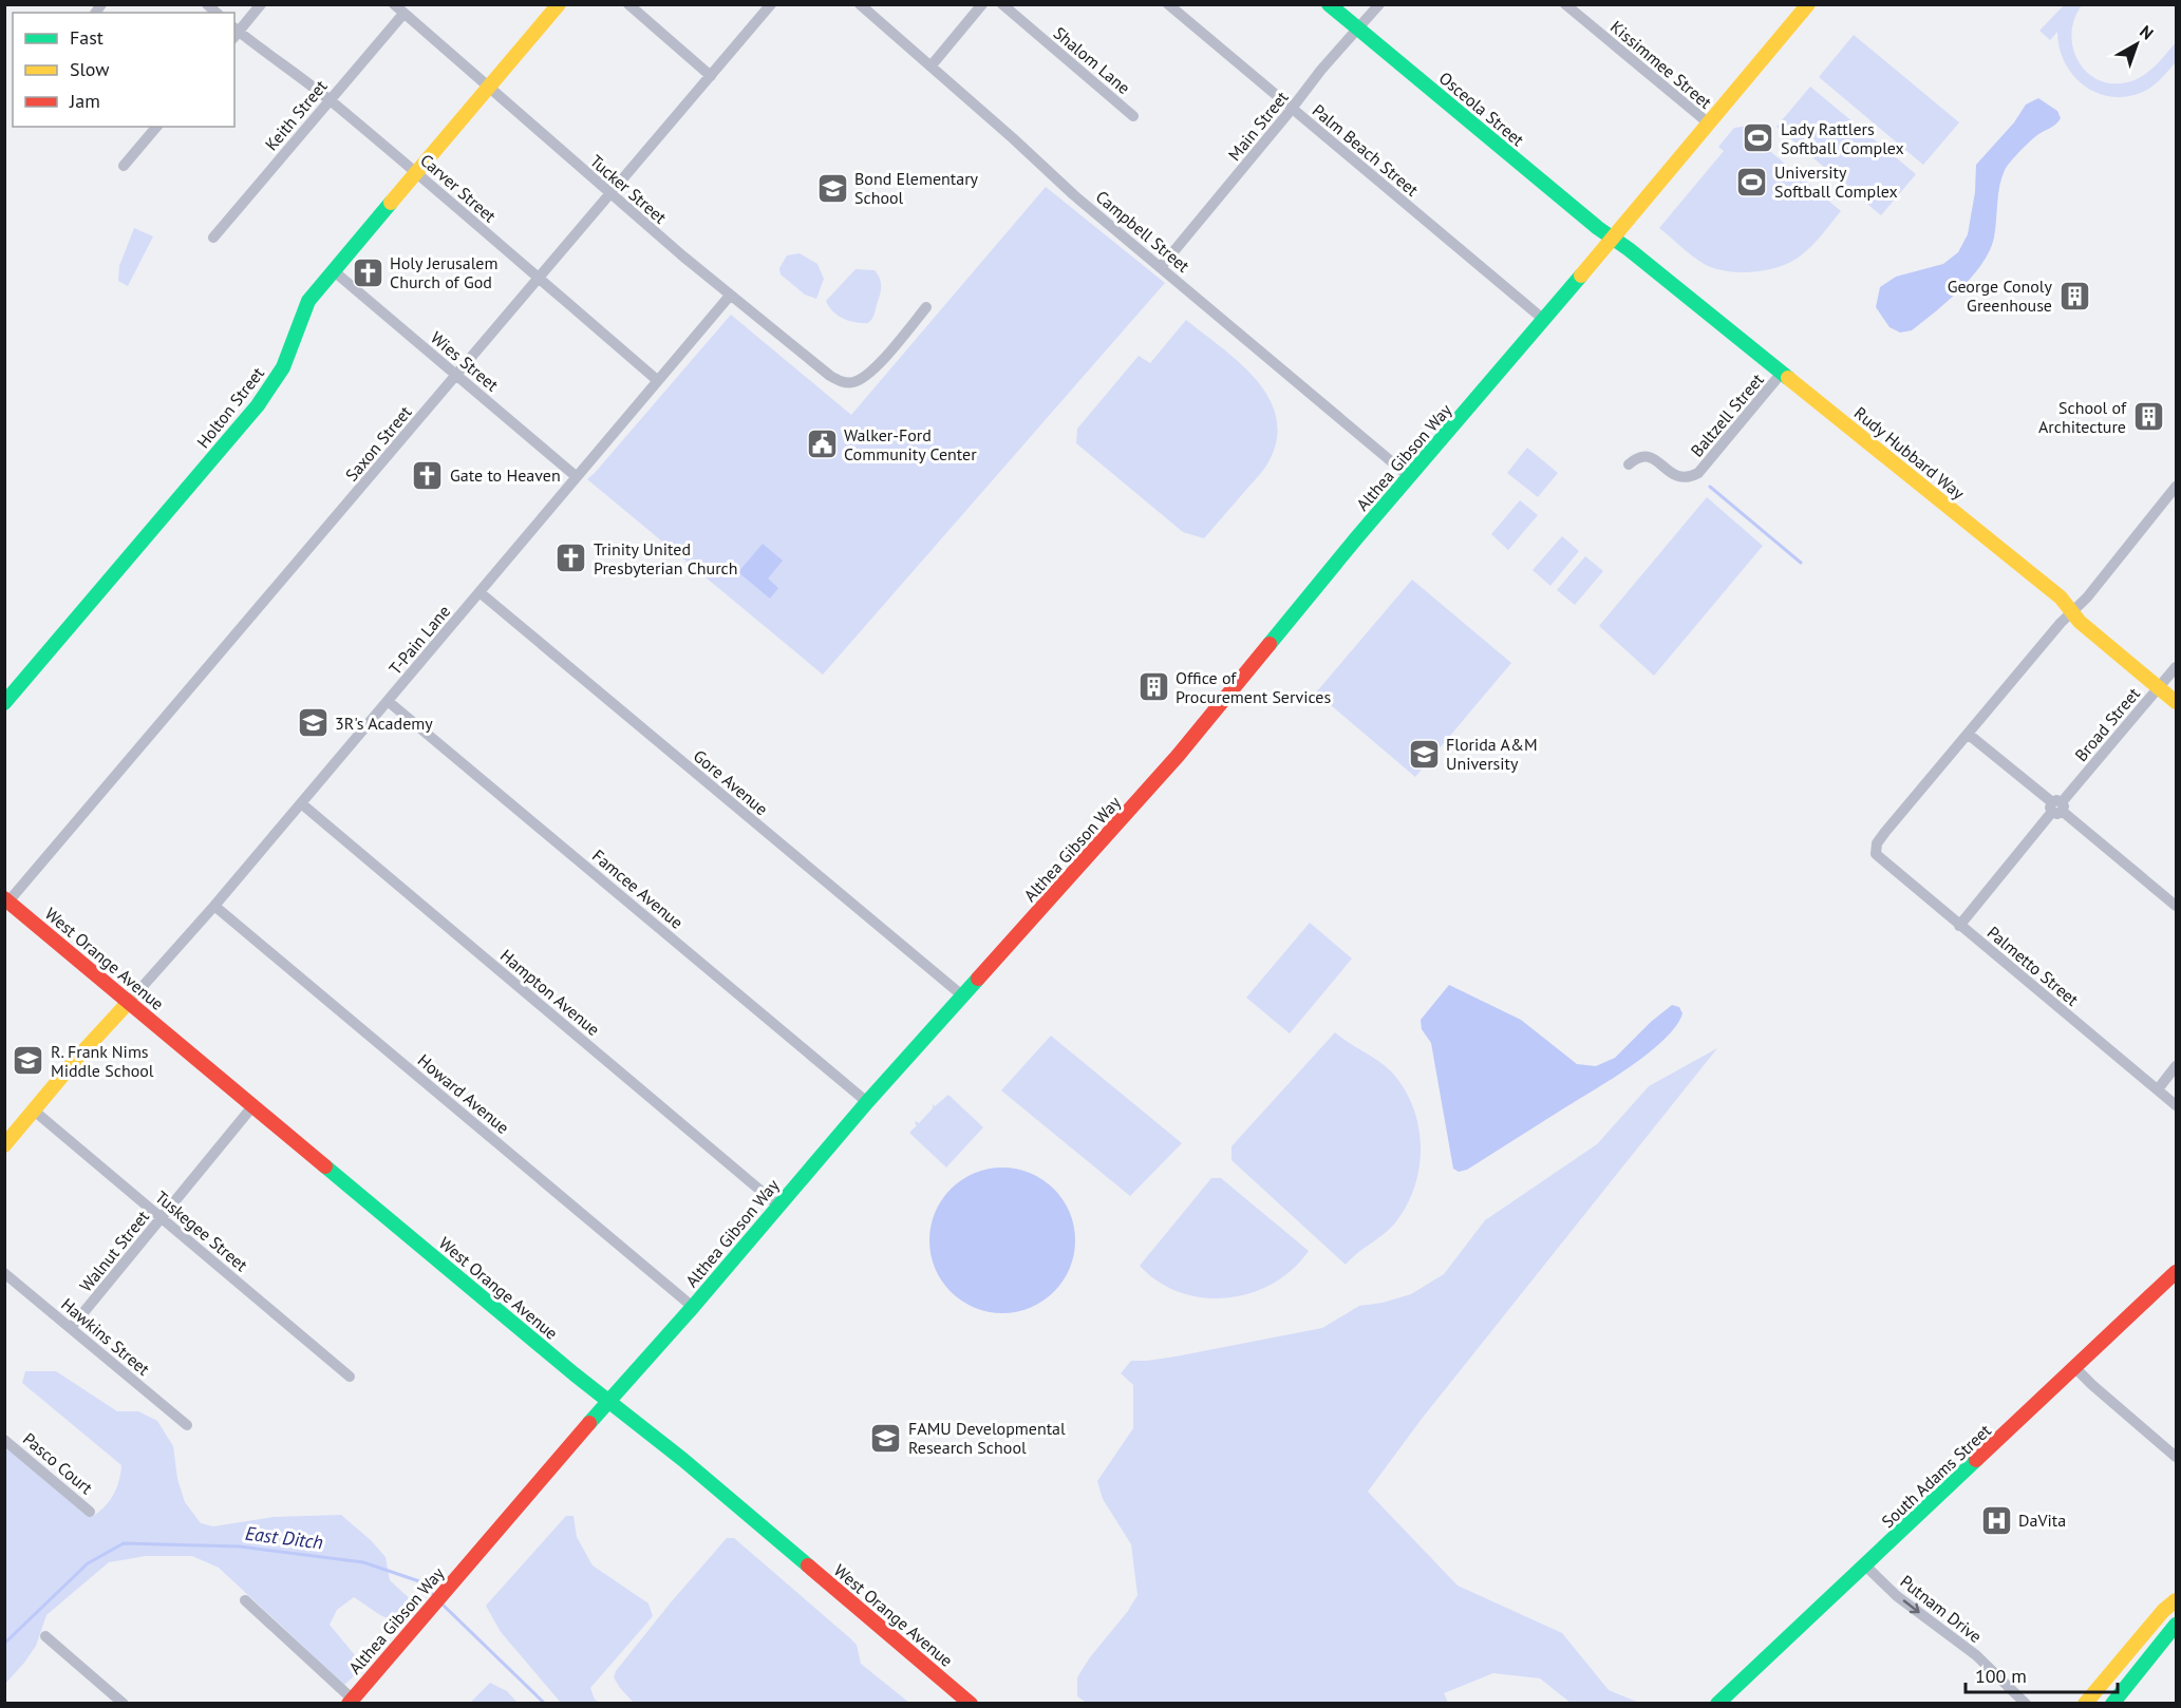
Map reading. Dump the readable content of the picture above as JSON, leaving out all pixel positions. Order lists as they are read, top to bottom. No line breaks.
{"streets":{"street":["Shalom Lane","Kissimmee Street","Osceola Street","Keith Street","Main Street","Palm Beach Street","Carver Street","Tucker Street","Campbell Street","Wies Street","Holton Street","Baltzell Street","Saxon Street","Rudy Hubbard Way","Althea Gibson Way","T-Pain Lane","Broad Street","Gore Avenue","Famcee Avenue","West Orange Avenue","Palmetto Street","Hampton Avenue","Howard Avenue","Tuskegee Street","Walnut Street","Hawkins Street","Pasco Court","South Adams Street","Putnam Drive"]},"crossings":[["Kissimmee Street","Althea Gibson Way"],["Osceola Street","Main Street"],["Osceola Street","Rudy Hubbard Way"],["Osceola Street","Althea Gibson Way"],["Keith Street","Carver Street"],["Keith Street","Tucker Street"],["Main Street","Palm Beach Street"],["Main Street","Campbell Street"],["Palm Beach Street","Althea Gibson Way"],["Carver Street","Holton Street"],["Carver Street","Saxon Street"],["Carver Street","T-Pain Lane"],["Tucker Street","Holton Street"],["Tucker Street","Saxon Street"],["Tucker Street","T-Pain Lane"],["Campbell Street","Althea Gibson Way"],["Wies Street","Holton Street"],["Wies Street","Saxon Street"],["Wies Street","T-Pain Lane"],["Baltzell Street","Rudy Hubbard Way"],["Saxon Street","West Orange Avenue"],["Rudy Hubbard Way","Althea Gibson Way"],["Rudy Hubbard Way","Broad Street"],["Althea Gibson Way","Gore Avenue"],["Althea Gibson Way","Famcee Avenue"],["Althea Gibson Way","West Orange Avenue"],["Althea Gibson Way","Hampton Avenue"],["Althea Gibson Way","Howard Avenue"],["T-Pain Lane","Gore Avenue"],["T-Pain Lane","Famcee Avenue"],["T-Pain Lane","West Orange Avenue"],["T-Pain Lane","Hampton Avenue"],["T-Pain Lane","Howard Avenue"],["Broad Street","Palmetto Street"],["West Orange Avenue","Walnut Street"],["Tuskegee Street","Walnut Street"],["Walnut Street","Hawkins Street"],["South Adams Street","Putnam Drive"]],"one_way":["Putnam Drive"],"water":["East Ditch"],"places":{"sports":["Lady Rattlers Softball Complex","University Softball Complex"],"school or university":["Bond Elementary School","3R's Academy","Florida A&M University","R. Frank Nims Middle School","FAMU Developmental Research School"],"church":["Holy Jerusalem Church of God","Gate to Heaven","Trinity United Presbyterian Church"],"building":["George Conoly Greenhouse","School of Architecture","Office of Procurement Services"],"public building":["Walker-Ford Community Center"],"hospital":["DaVita"]},"legend":["Fast","Slow","Jam"],"scale_bar":"100 m","north":"top right"}
